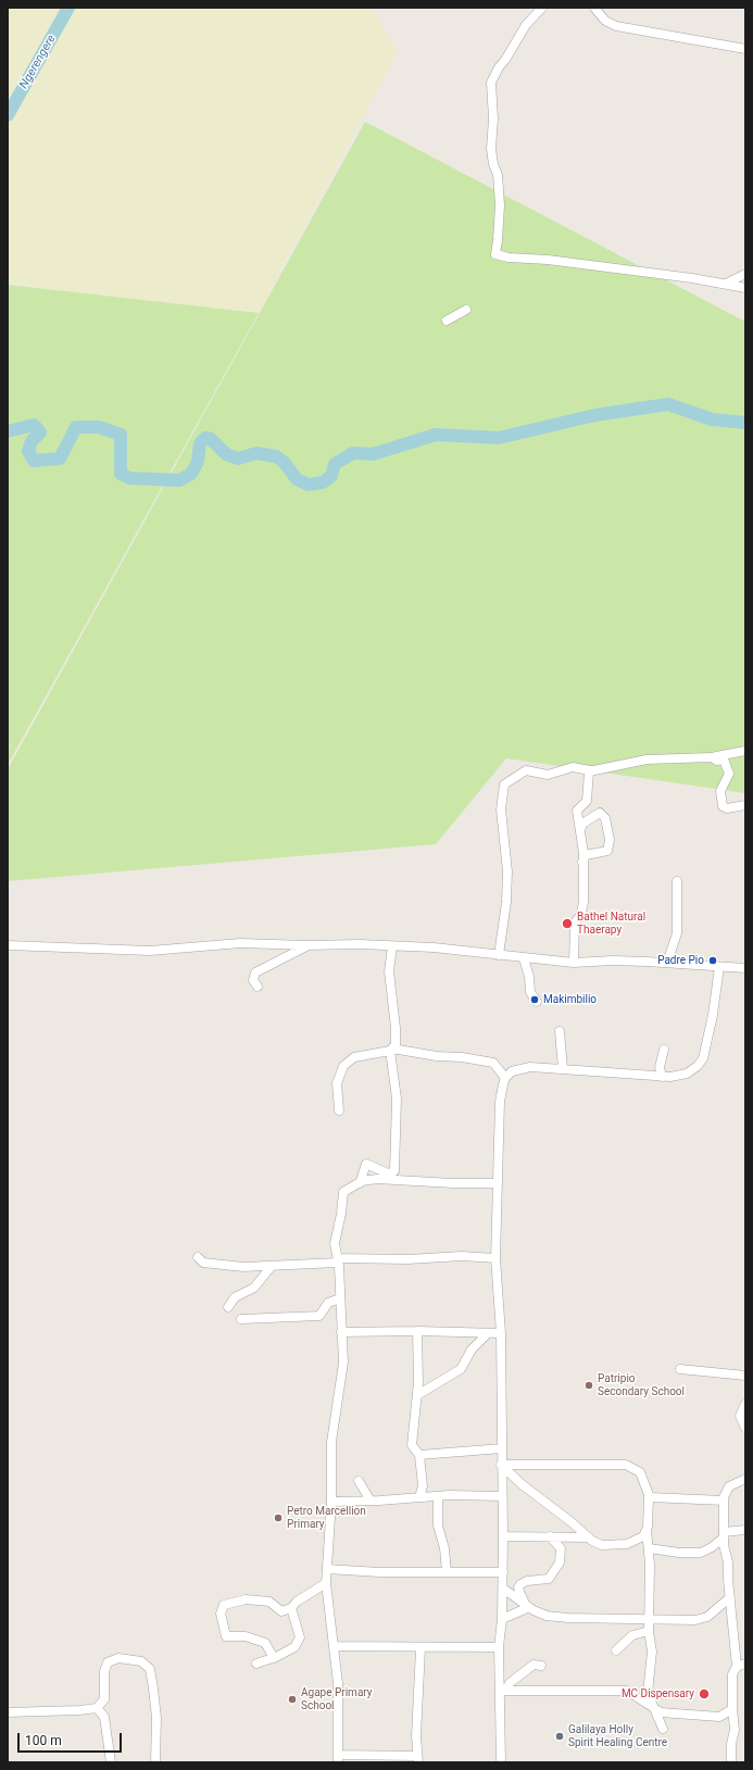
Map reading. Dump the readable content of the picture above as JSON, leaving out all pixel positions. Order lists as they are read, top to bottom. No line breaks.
{"water":["Ngerengere"],"places":["Bathel Natural Thaerapy","Padre Pio","Makimbilio","Patripio Secondary School","Petro Marcellion Primary","MC Dispensary","Agape Primary School","Galilaya Holly Spirit Healing Centre"],"scale_bar":"100 m"}
